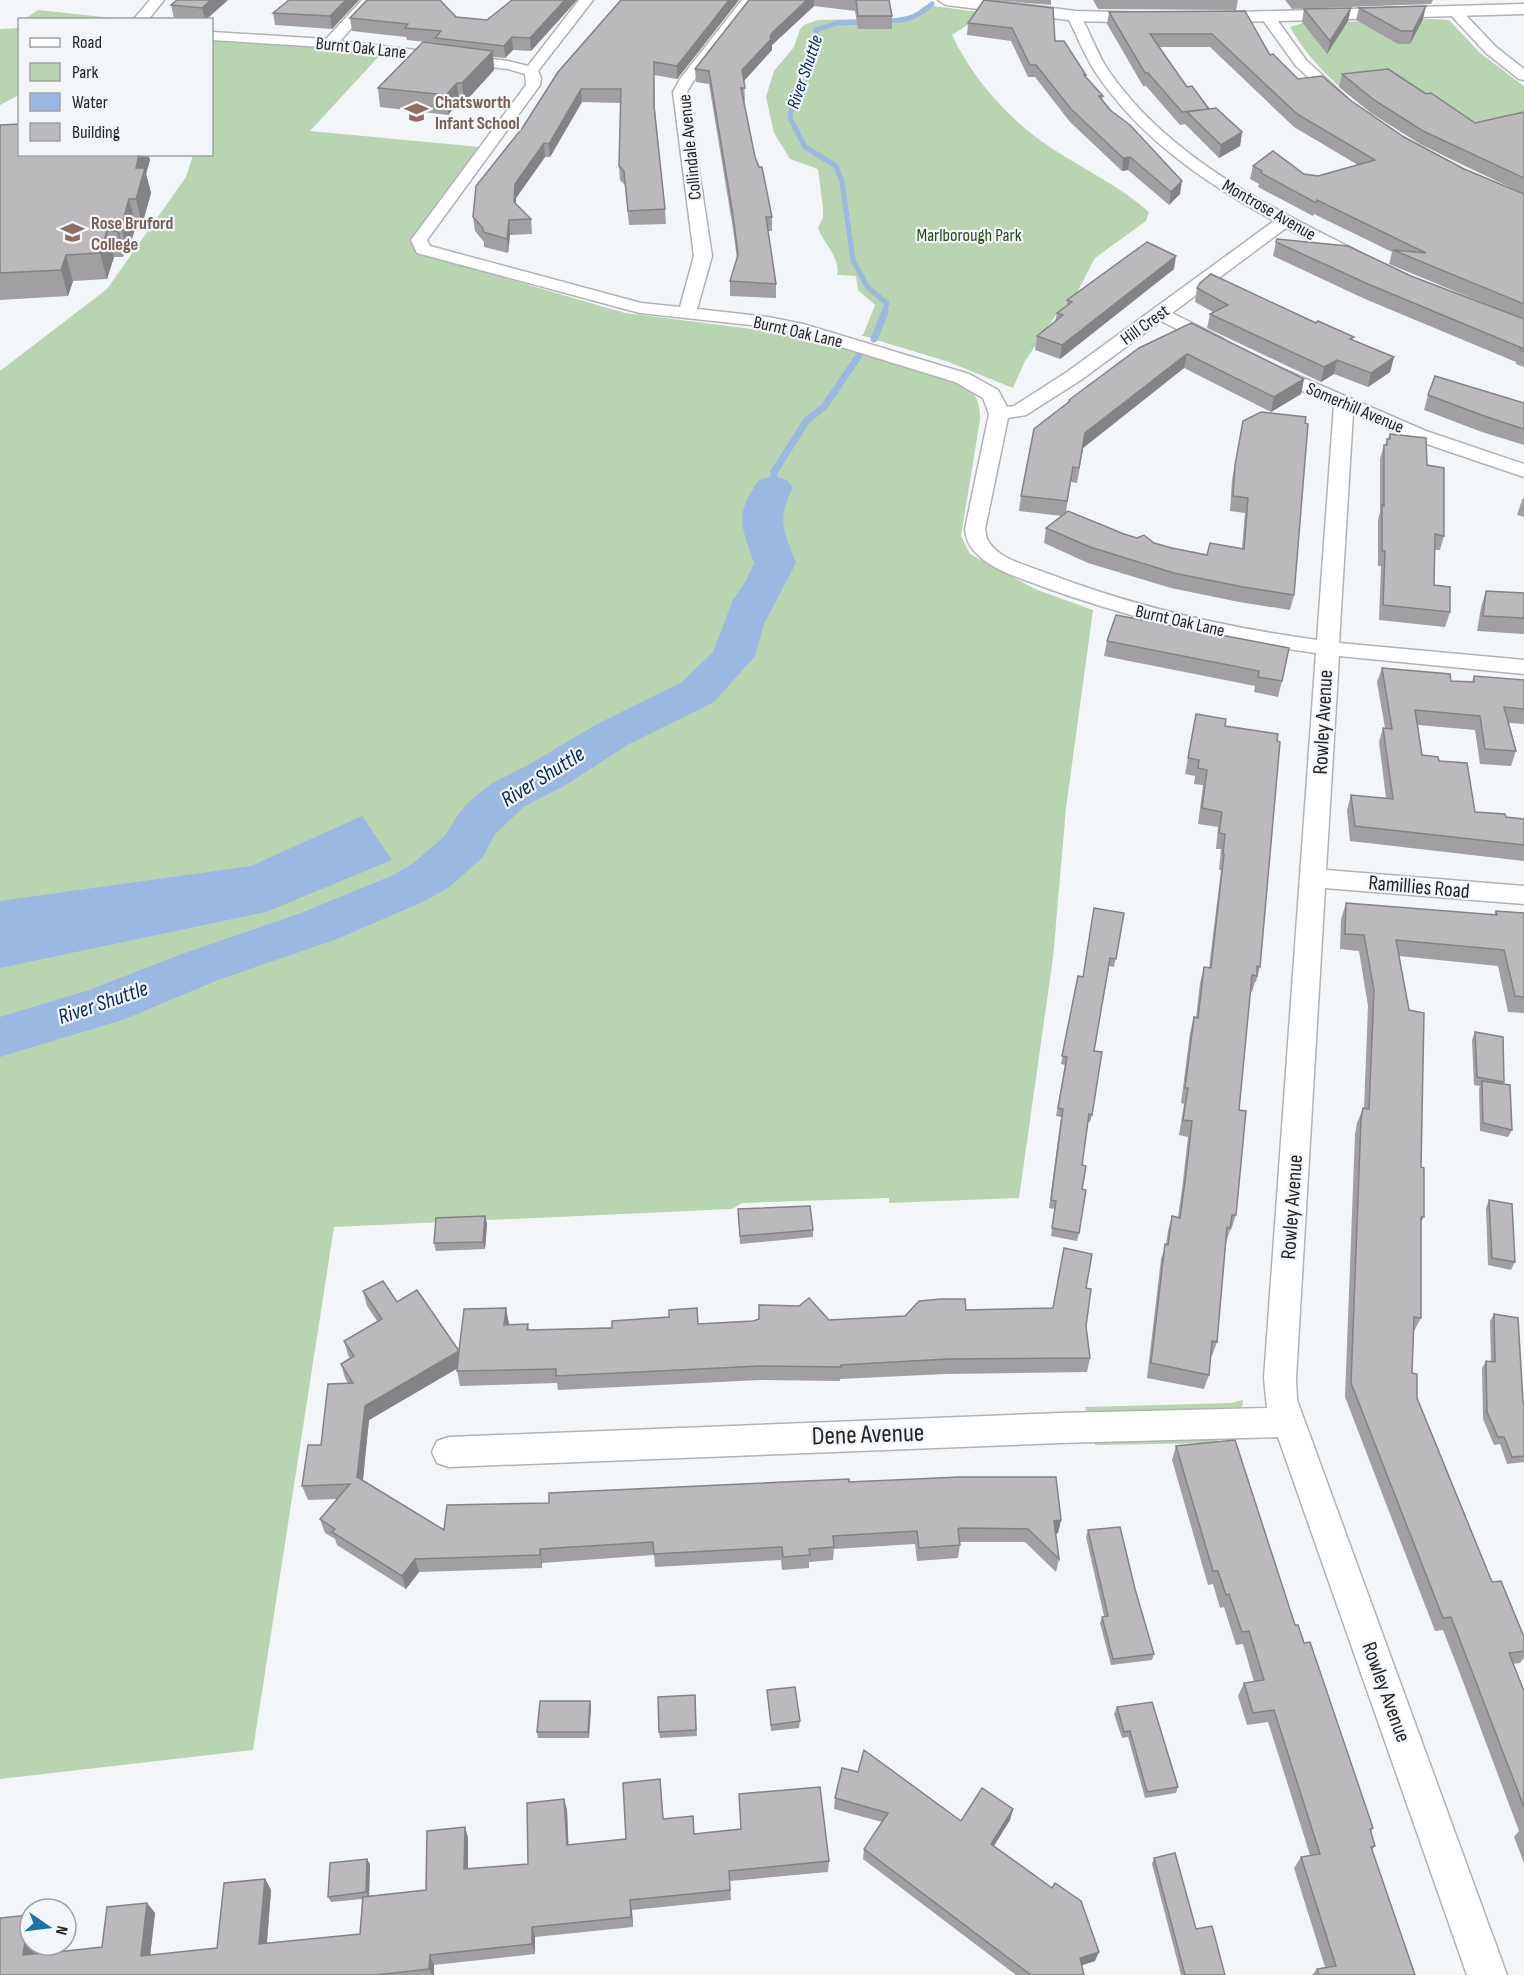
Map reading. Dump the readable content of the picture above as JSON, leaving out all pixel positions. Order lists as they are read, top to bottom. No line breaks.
{"streets":{"street":["Burnt Oak Lane","Collindale Avenue","Montrose Avenue","Hill Crest","Somerhill Avenue","Rowley Avenue","Ramillies Road","Dene Avenue"]},"crossings":[["Burnt Oak Lane","Collindale Avenue"],["Burnt Oak Lane","Hill Crest"],["Burnt Oak Lane","Rowley Avenue"],["Montrose Avenue","Hill Crest"],["Somerhill Avenue","Rowley Avenue"],["Rowley Avenue","Ramillies Road"],["Rowley Avenue","Dene Avenue"]],"water":["River Shuttle"],"parks":["Marlborough Park"],"places":{"school or university":["Chatsworth Infant School","Rose Bruford College"]},"legend":["Road","Park","Water","Building"],"north":"right"}
